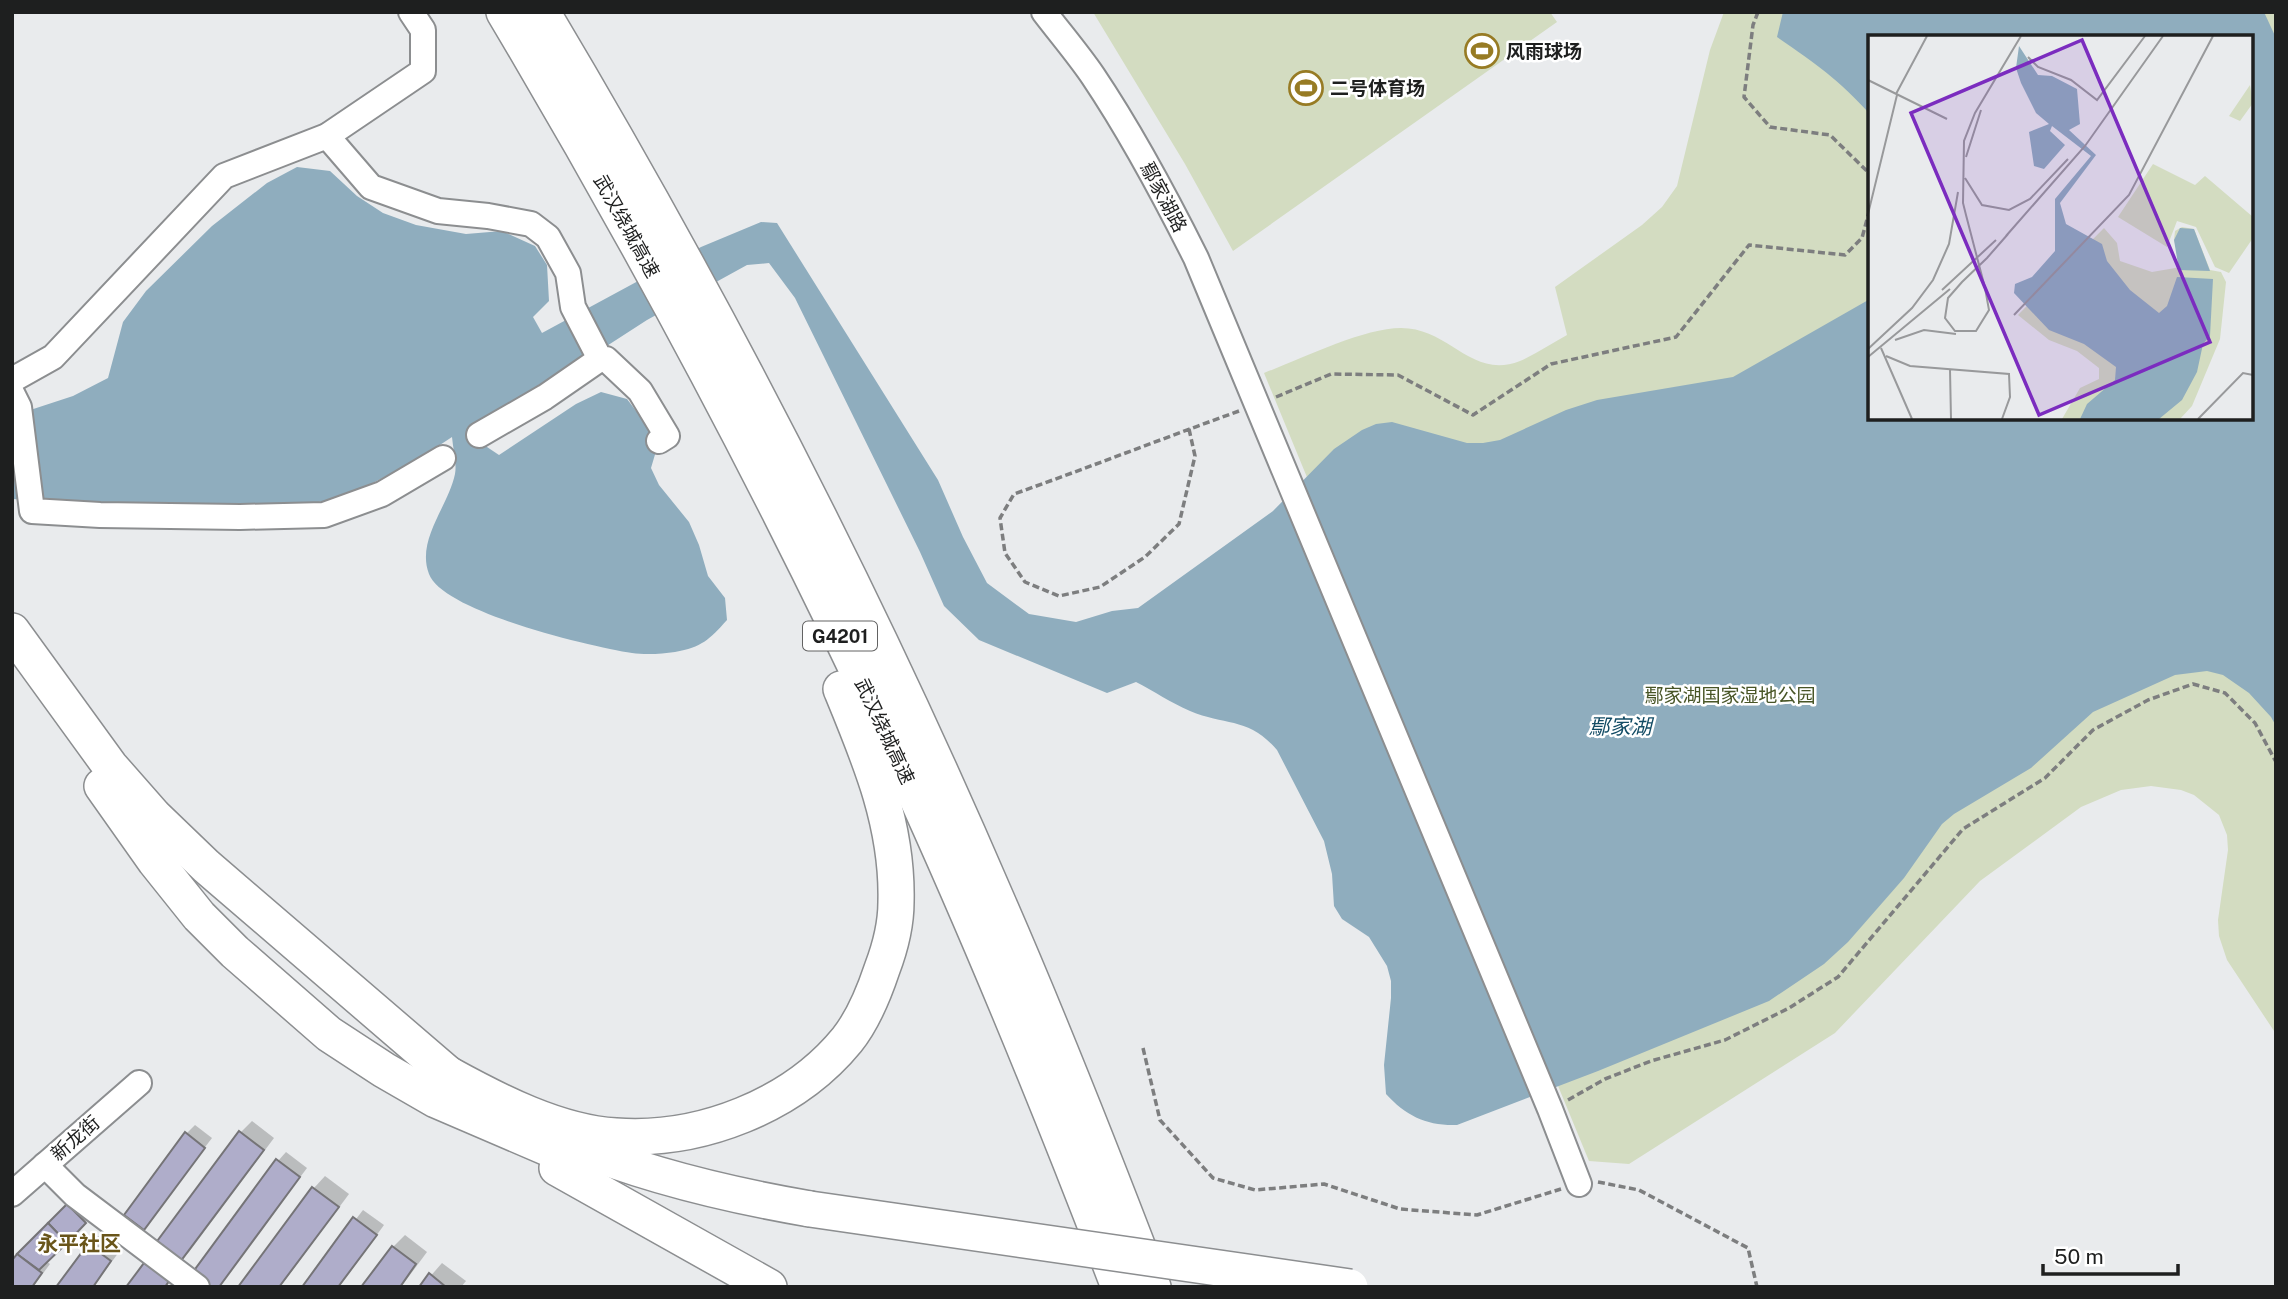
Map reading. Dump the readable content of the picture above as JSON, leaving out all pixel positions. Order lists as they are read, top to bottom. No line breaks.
{"streets":{"highway":["武汉绕城高速","G4201"],"street":["鄢家湖路","新龙街"]},"districts":["永平社区"],"water":["鄢家湖"],"parks":["鄢家湖国家湿地公园"],"places":{"sports":["风雨球场","二号体育场"]},"scale_bar":"50 m"}
